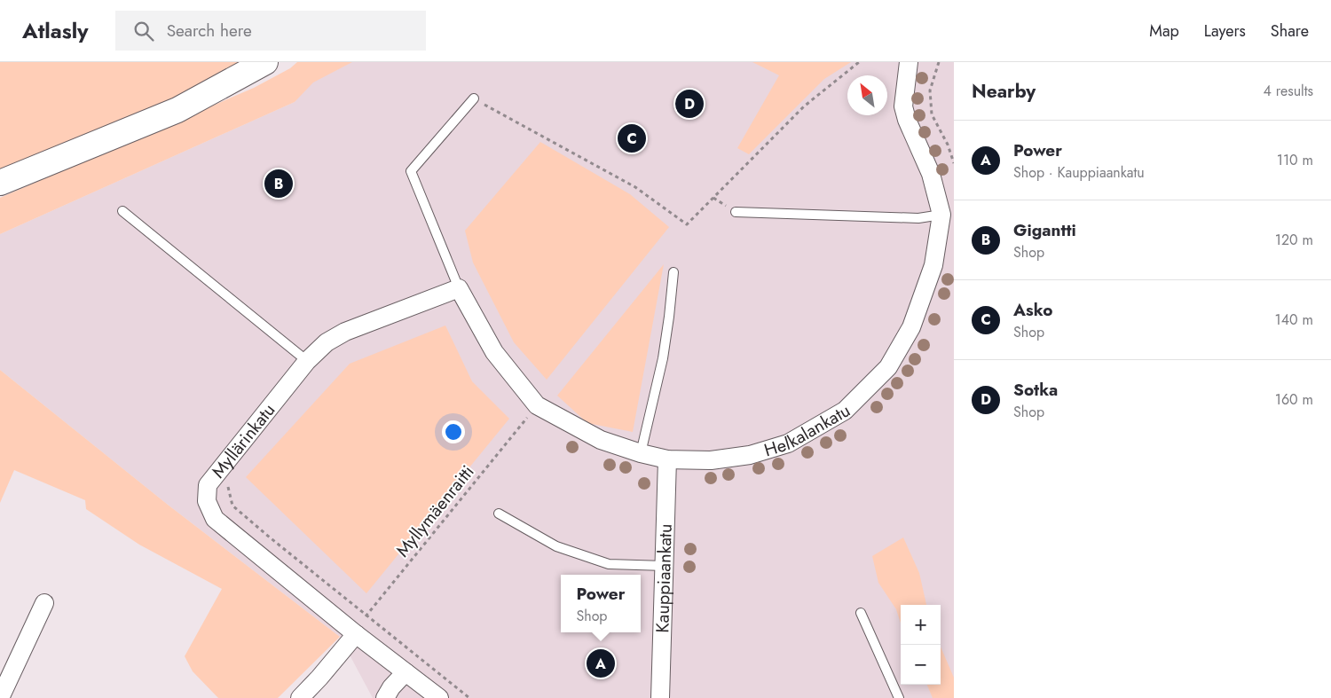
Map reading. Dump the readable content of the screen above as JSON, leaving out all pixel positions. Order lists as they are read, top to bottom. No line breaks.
{"streets":{"street":["Helkalankatu","Myllärinkatu","Kauppiaankatu"],"path":["Myllymäenraitti"]},"crossings":[["Helkalankatu","Myllärinkatu"],["Helkalankatu","Myllymäenraitti"],["Helkalankatu","Kauppiaankatu"],["Myllärinkatu","Myllymäenraitti"]],"north":"top left","page":{"header":"Atlasly","search":"Search here","nav":["Map","Layers","Share"],"heading":["Nearby","4 results"],"pins":["D","C","B","A"],"list":[{"mark":"A","name":"Power","note":"Shop · Kauppiaankatu","value":"110 m"},{"mark":"B","name":"Gigantti","note":"Shop","value":"120 m"},{"mark":"C","name":"Asko","note":"Shop","value":"140 m"},{"mark":"D","name":"Sotka","note":"Shop","value":"160 m"}],"popup":["Power","Shop"],"map_buttons":["+","−"]}}
